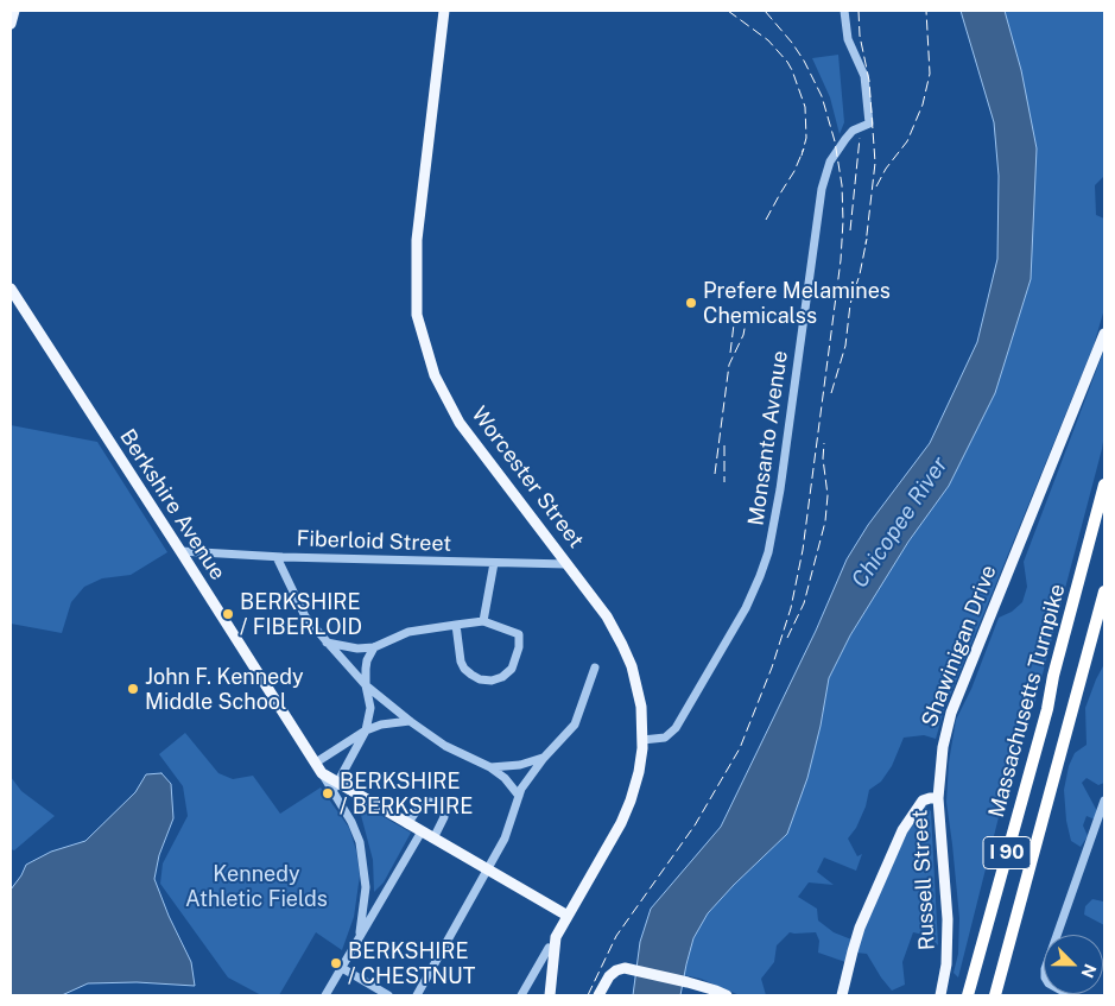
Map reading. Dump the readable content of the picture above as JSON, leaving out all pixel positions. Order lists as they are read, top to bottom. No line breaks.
{"streets":{"highway":["Massachusetts Turnpike","I 90"],"main road":["Worcester Street","Berkshire Avenue","Shawinigan Drive","Russell Street"],"street":["Monsanto Avenue","Fiberloid Street"]},"crossings":[["Monsanto Avenue","Worcester Street"],["Worcester Street","Fiberloid Street"],["Berkshire Avenue","Fiberloid Street"],["Shawinigan Drive","Russell Street"]],"water":["Chicopee River"],"parks":["Kennedy Athletic Fields"],"places":["Prefere Melamines Chemicalss","BERKSHIRE / FIBERLOID","John F. Kennedy Middle School","BERKSHIRE / BERKSHIRE","BERKSHIRE / CHESTNUT"],"north":"bottom right"}
